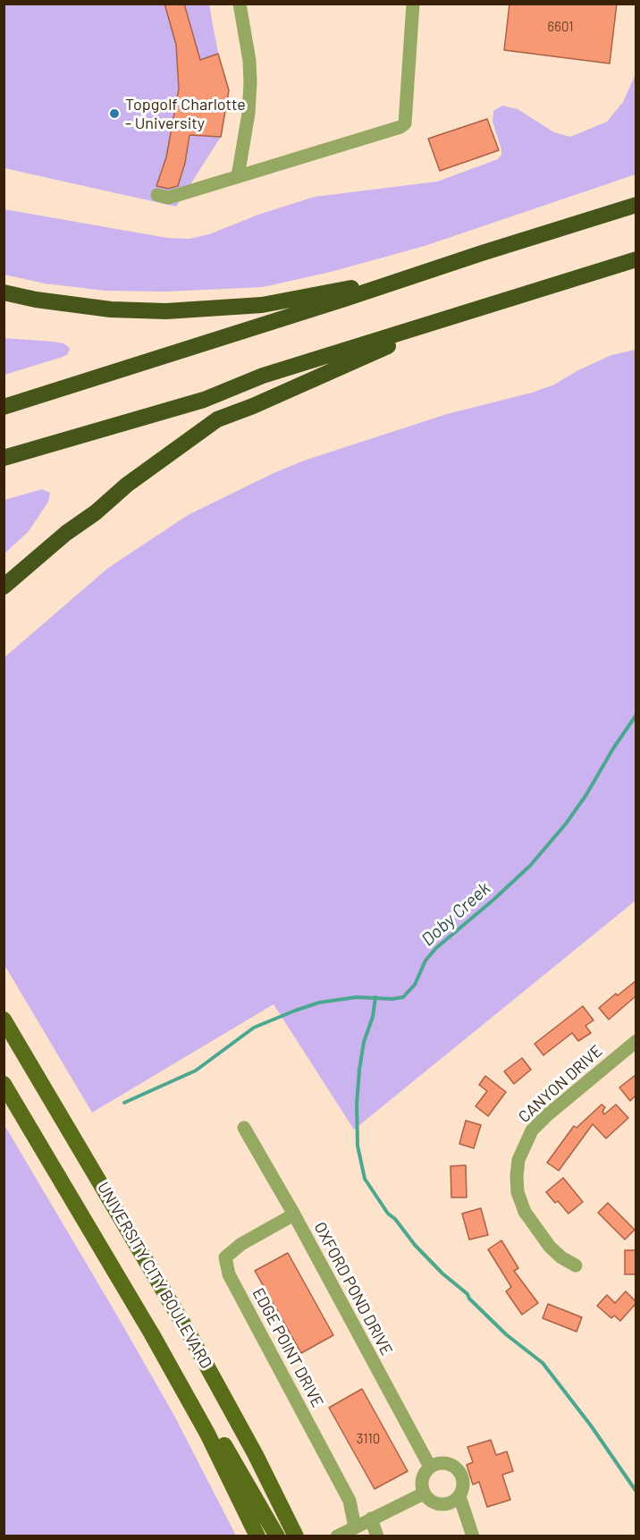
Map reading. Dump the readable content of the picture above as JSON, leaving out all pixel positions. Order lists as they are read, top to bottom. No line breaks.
{"streets":{"main road":["UNIVERSITY CITY BOULEVARD"],"street":["CANYON DRIVE","OXFORD POND DRIVE","EDGE POINT DRIVE"]},"crossings":[["OXFORD POND DRIVE","EDGE POINT DRIVE"]],"water":["Doby Creek"],"places":["Topgolf Charlotte - University"],"house_numbers":["6601","3110"]}
